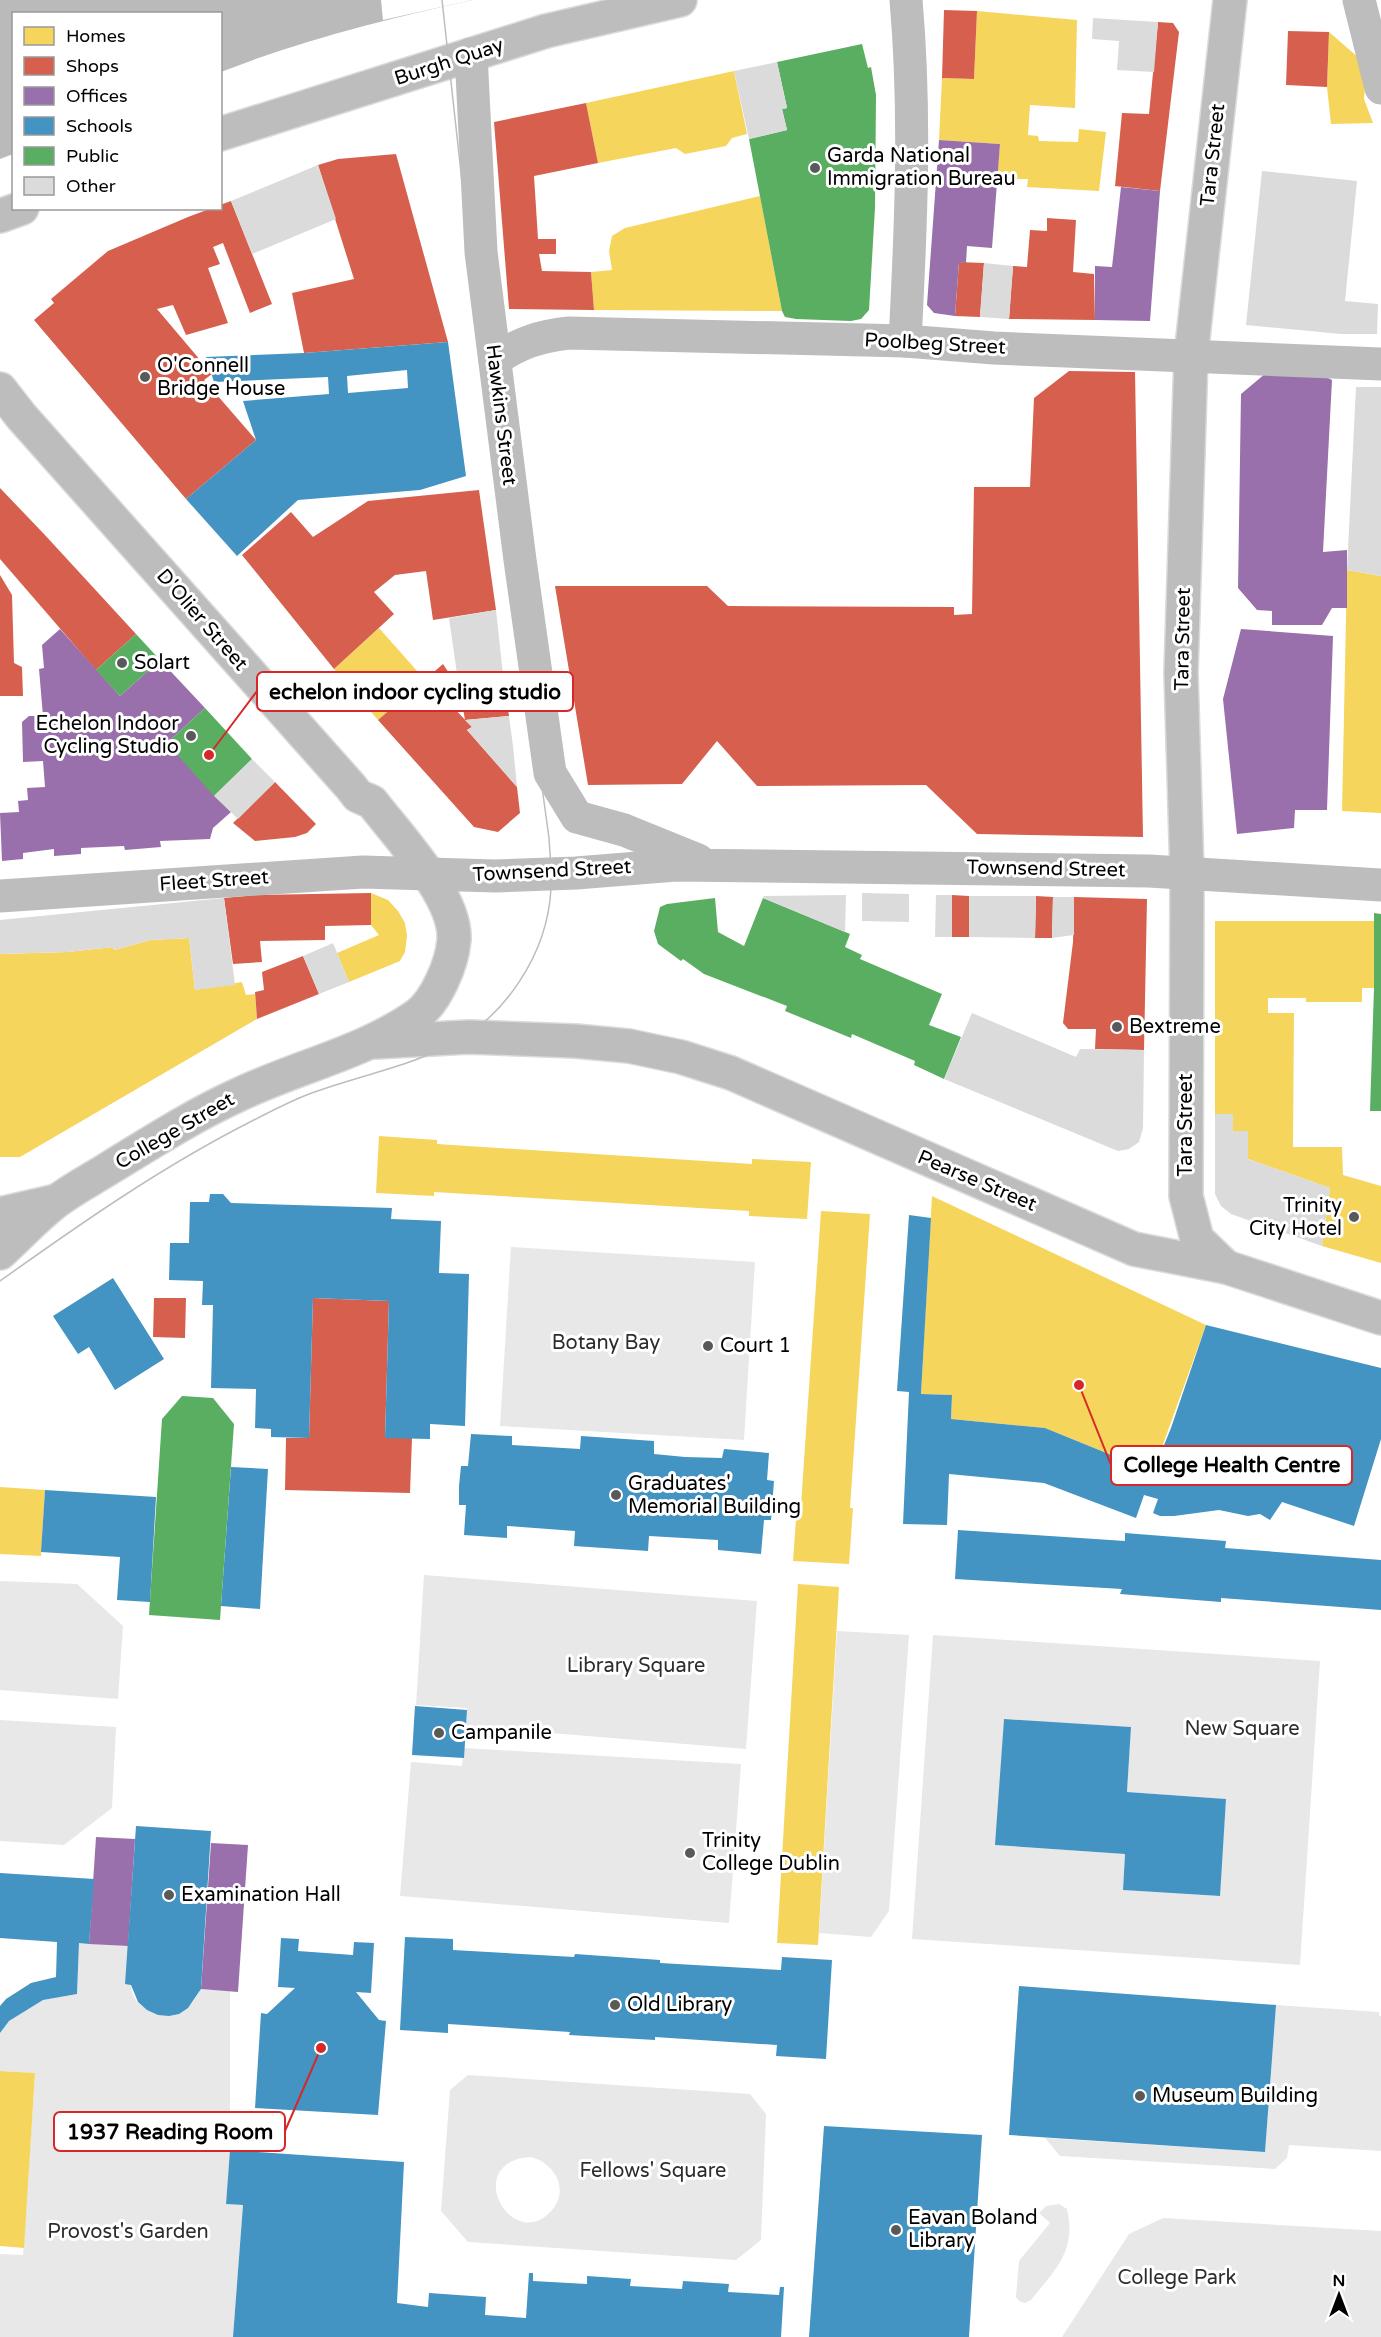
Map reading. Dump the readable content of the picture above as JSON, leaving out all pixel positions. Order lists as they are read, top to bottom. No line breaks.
{"streets":{"main road":["Burgh Quay","Tara Street","Poolbeg Street","Hawkins Street","D'Olier Street","Townsend Street","Fleet Street","College Street","Pearse Street"]},"crossings":[["Burgh Quay","Hawkins Street"],["Tara Street","Poolbeg Street"],["Tara Street","Townsend Street"],["Tara Street","Pearse Street"],["Poolbeg Street","Hawkins Street"],["Hawkins Street","Townsend Street"],["D'Olier Street","Townsend Street"],["D'Olier Street","Fleet Street"],["D'Olier Street","College Street"],["Townsend Street","Fleet Street"],["Townsend Street","College Street"],["Fleet Street","College Street"],["College Street","Pearse Street"]],"parks":["Botany Bay","Library Square","New Square","Fellows' Square","Provost's Garden","College Park"],"places":["Garda National Immigration Bureau","O'Connell Bridge House","Solart","Echelon Indoor Cycling Studio","echelon indoor cycling studio","Bextreme","Trinity City Hotel","Court 1","College Health Centre","Graduates' Memorial Building","Campanile","Trinity College Dublin","Examination Hall","Old Library","1937 Reading Room","Museum Building","Eavan Boland Library"],"legend":["Homes","Shops","Offices","Schools","Public","Other"],"north":"top"}
